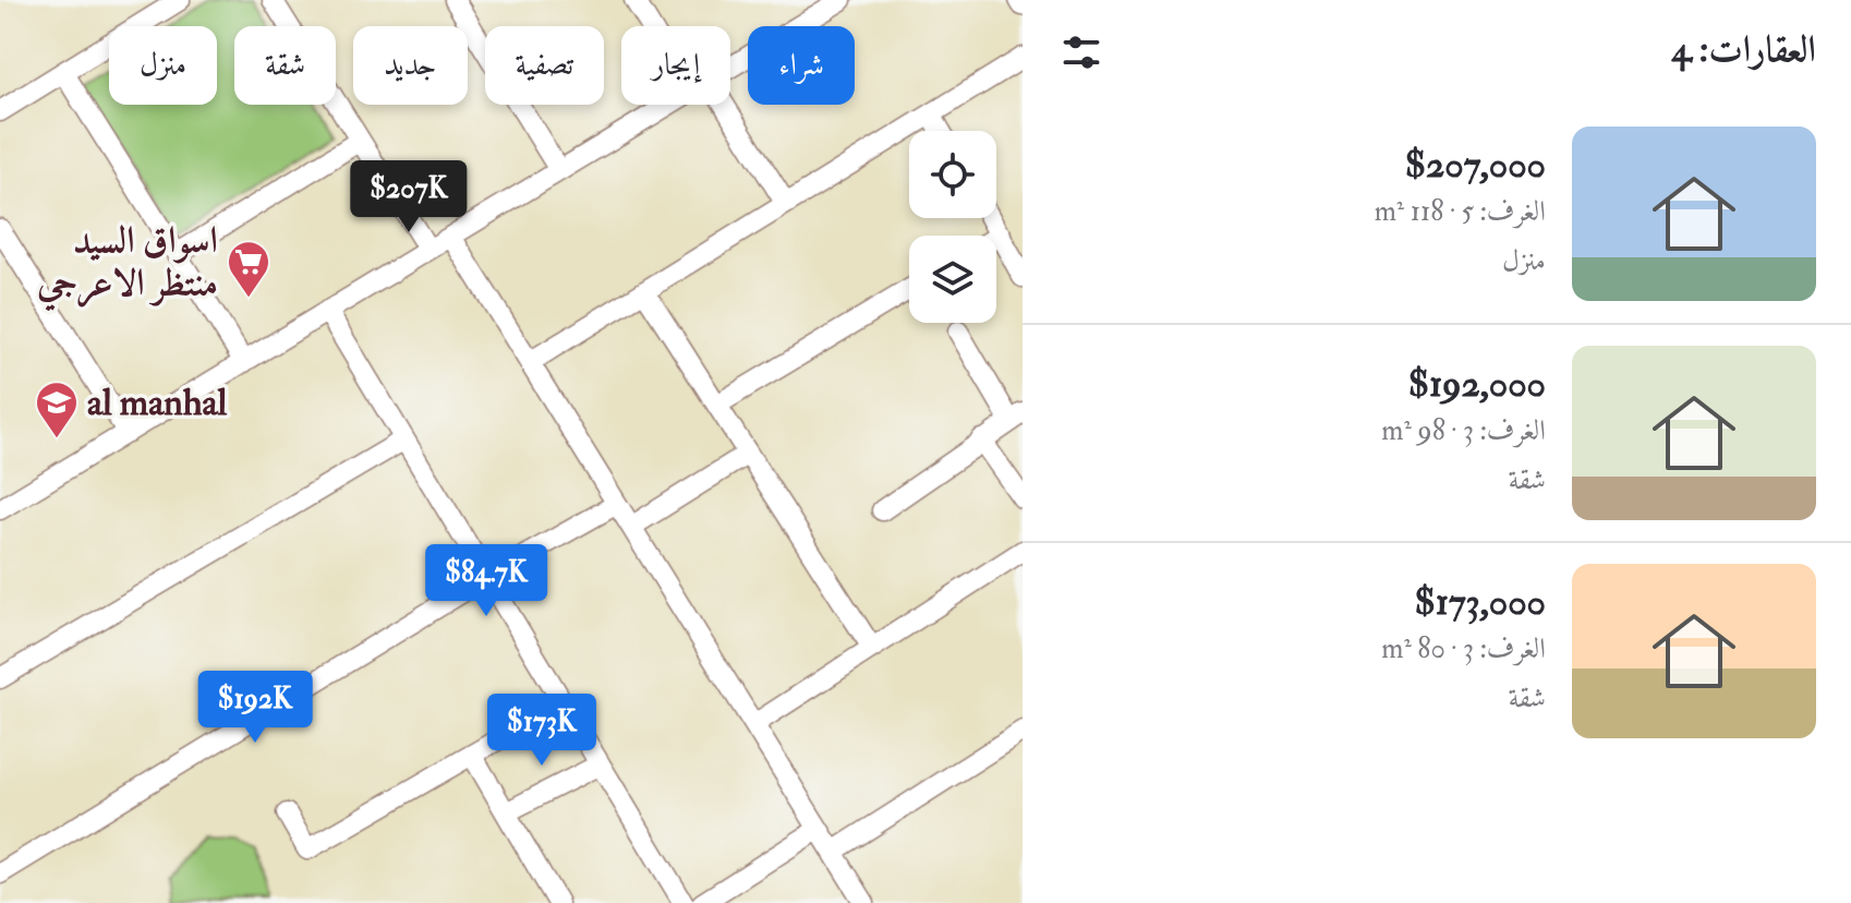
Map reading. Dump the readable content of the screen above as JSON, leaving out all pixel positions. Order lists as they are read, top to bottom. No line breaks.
{"places":{"supermarket":["اسواق السيد منتظر الاعرجي"],"school or university":["al manhal"]},"page":{"heading":"العقارات: 4","chip":["شراء","إيجار","تصفية","جديد","شقة","منزل"],"list":[{"name":"$207,000","note":"الغرف: 5 · 118 m² · منزل"},{"name":"$192,000","note":"الغرف: 3 · 98 m² · شقة"},{"name":"$173,000","note":"الغرف: 3 · 80 m² · شقة"}],"price":["$207K","$84.7K","$192K","$173K"]}}
